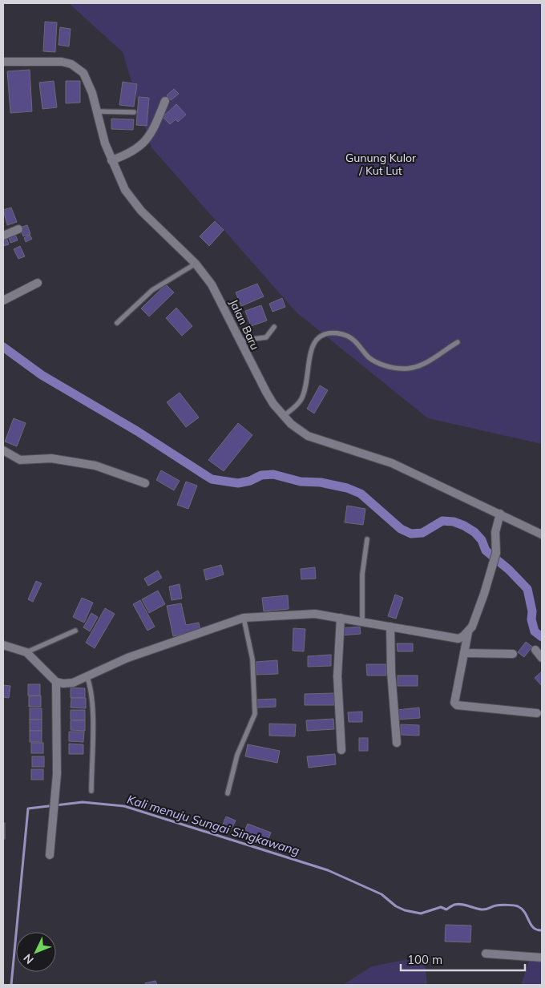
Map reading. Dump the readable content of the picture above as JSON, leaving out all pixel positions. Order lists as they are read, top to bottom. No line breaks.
{"streets":{"street":["Jalan Baru"]},"water":["Kali menuju Sungai Singkawang"],"parks":["Gunung Kulor / Kut Lut"],"scale_bar":"100 m","north":"bottom left"}
